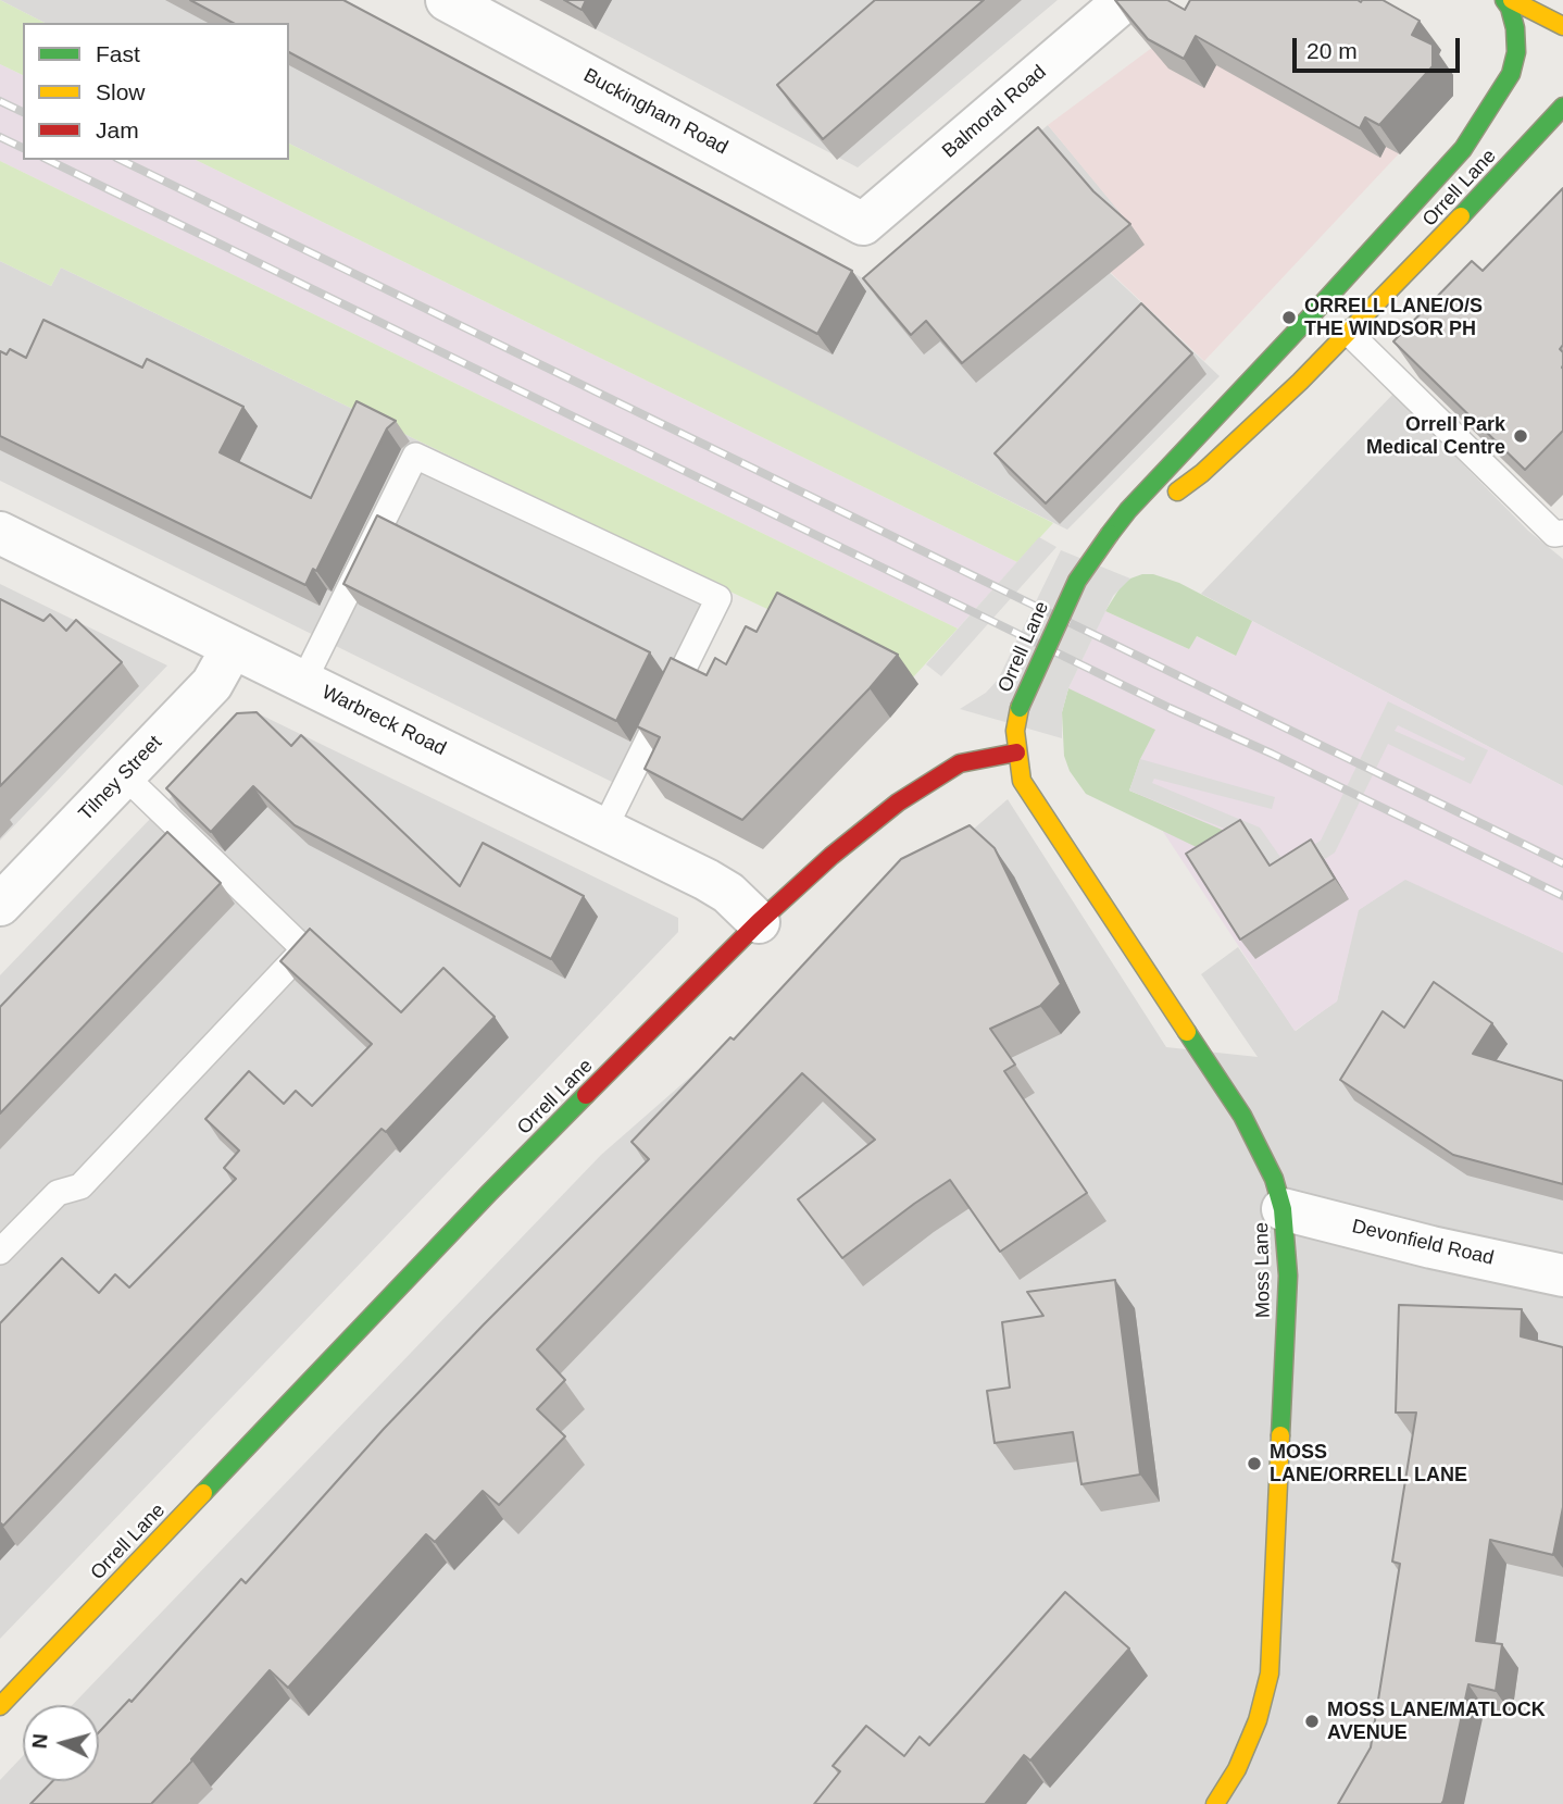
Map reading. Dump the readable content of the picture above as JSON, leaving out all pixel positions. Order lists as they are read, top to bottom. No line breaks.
{"streets":{"main road":["Orrell Lane","Moss Lane"],"street":["Buckingham Road","Balmoral Road","Warbreck Road","Tilney Street","Devonfield Road"]},"crossings":[["Buckingham Road","Balmoral Road"],["Orrell Lane","Warbreck Road"],["Orrell Lane","Moss Lane"],["Warbreck Road","Tilney Street"],["Devonfield Road","Moss Lane"]],"places":["ORRELL LANE/O/S THE WINDSOR PH","Orrell Park Medical Centre","MOSS LANE/ORRELL LANE","MOSS LANE/MATLOCK AVENUE"],"legend":["Fast","Slow","Jam"],"scale_bar":"20 m","north":"left"}
